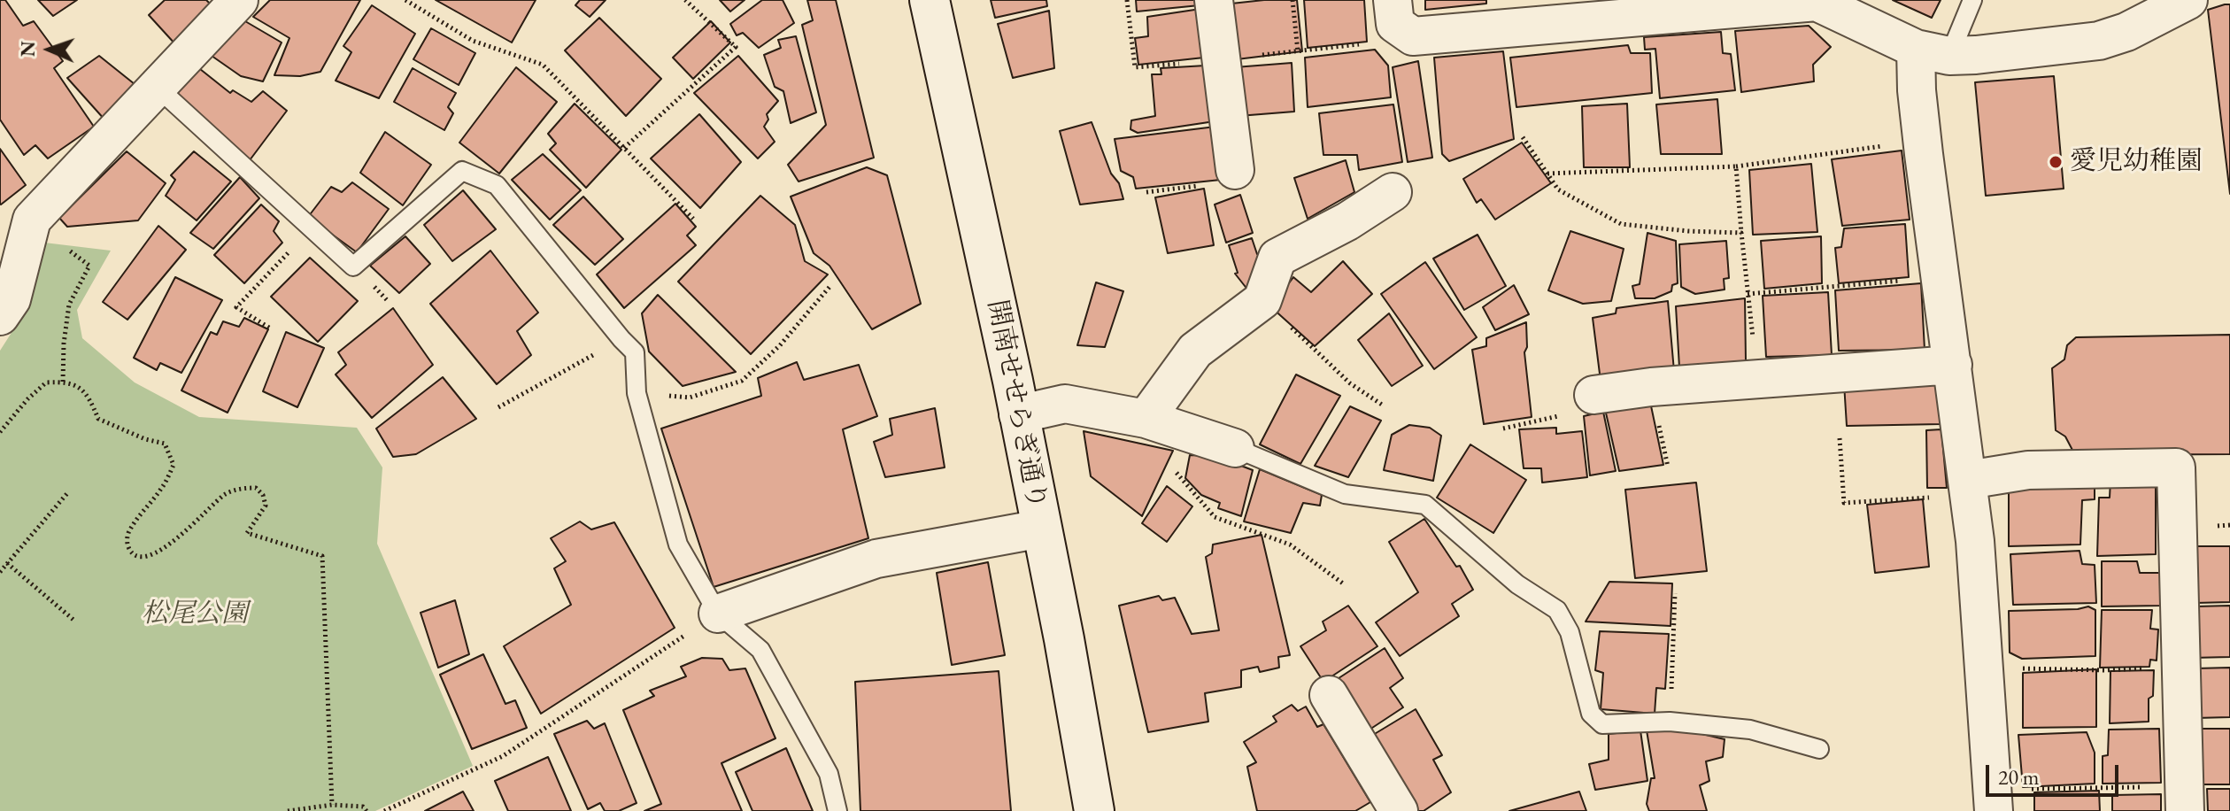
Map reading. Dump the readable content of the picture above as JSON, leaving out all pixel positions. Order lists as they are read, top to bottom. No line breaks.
{"streets":{"main road":["開南せせらぎ通り"]},"parks":["松尾公園"],"places":["愛児幼稚園"],"scale_bar":"20 m","north":"left"}
